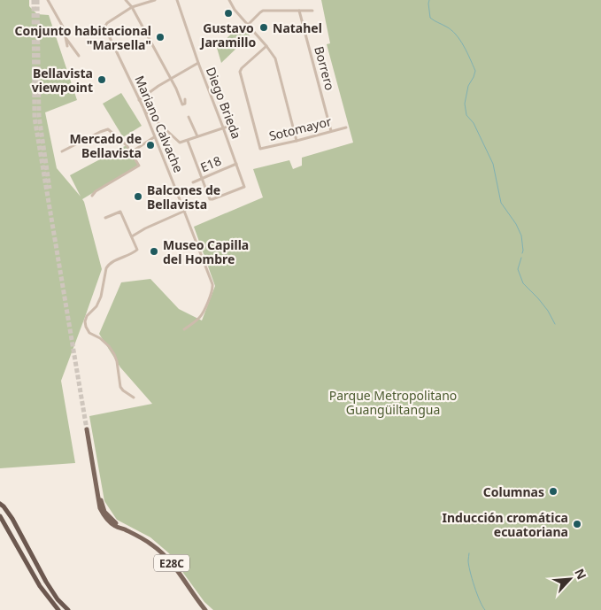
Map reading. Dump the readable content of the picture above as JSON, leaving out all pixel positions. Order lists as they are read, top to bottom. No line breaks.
{"streets":{"main road":["E28C"],"street":["Borrero","Diego Brieda","Mariano Calvache","Sotomayor","E18"]},"crossings":[["Borrero","Sotomayor"],["Diego Brieda","E18"]],"parks":["Parque Metropolitano Guangüiltangua"],"places":["Gustavo Jaramillo","Natahel","Conjunto habitacional \"Marsella\"","Bellavista viewpoint","Mercado de Bellavista","Balcones de Bellavista","Museo Capilla del Hombre","Columnas","Inducción cromática ecuatoriana"],"north":"top right"}
